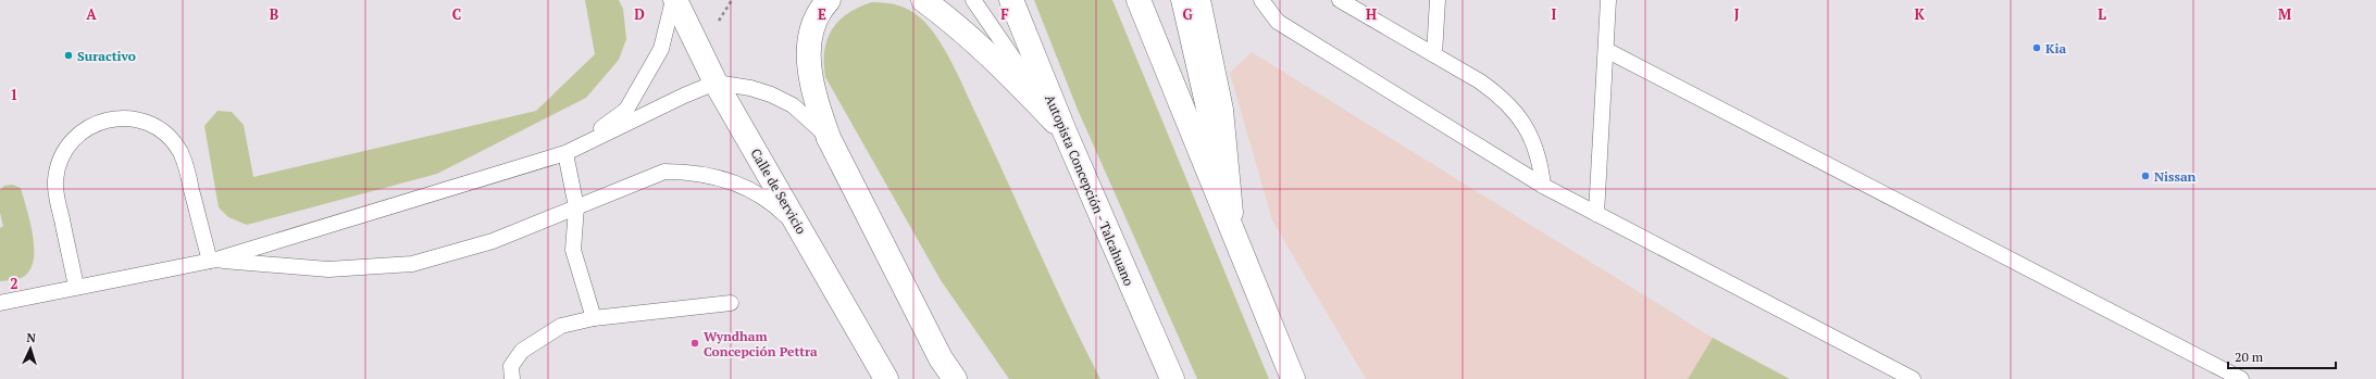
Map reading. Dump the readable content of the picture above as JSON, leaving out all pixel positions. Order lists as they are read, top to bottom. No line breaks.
{"streets":{"main road":["Autopista Concepción - Talcahuano","Calle de Servicio"]},"places":["Kia","Suractivo","Nissan","Wyndham Concepción Pettra"],"scale_bar":"20 m","north":"top","grid":{"columns":["A","B","C","D","E","F","G","H","I","J","K","L","M"],"rows":["1","2"]}}
